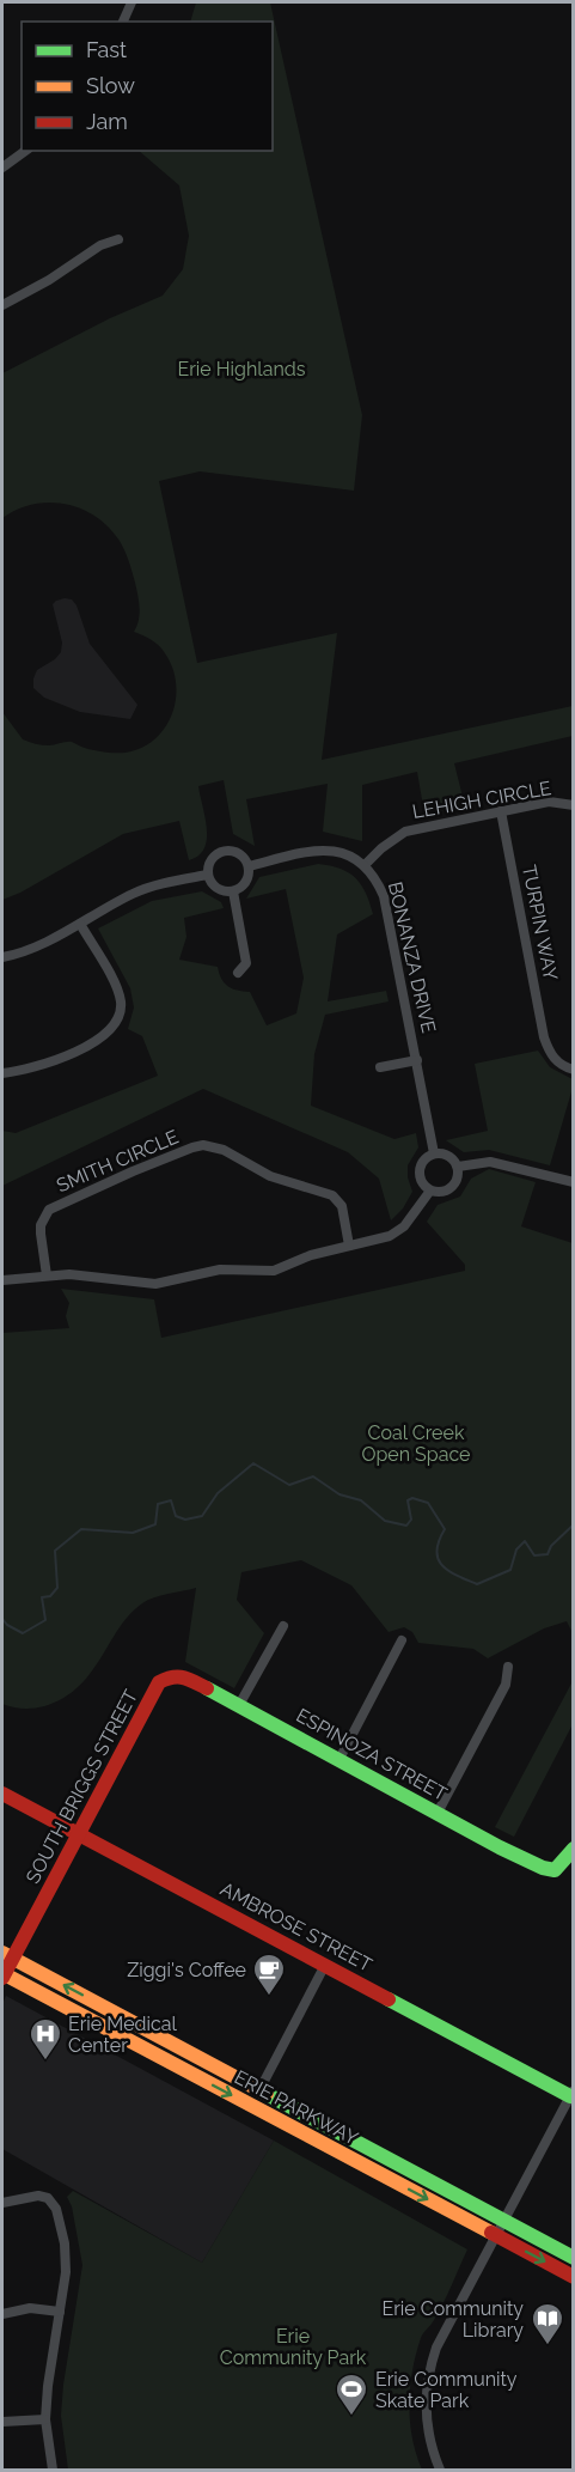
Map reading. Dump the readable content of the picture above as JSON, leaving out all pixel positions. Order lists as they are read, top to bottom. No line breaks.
{"streets":{"street":["LEHIGH CIRCLE","TURPIN WAY","BONANZA DRIVE","SMITH CIRCLE","ESPINOZA STREET","SOUTH BRIGGS STREET","AMBROSE STREET","ERIE PARKWAY"]},"crossings":[["LEHIGH CIRCLE","TURPIN WAY"],["LEHIGH CIRCLE","BONANZA DRIVE"],["ESPINOZA STREET","SOUTH BRIGGS STREET"],["SOUTH BRIGGS STREET","AMBROSE STREET"],["SOUTH BRIGGS STREET","ERIE PARKWAY"]],"parks":["Erie Highlands","Coal Creek Open Space","Erie Community Park"],"places":{"cafe":["Ziggi's Coffee"],"hospital":["Erie Medical Center"],"library":["Erie Community Library"],"sports":["Erie Community Skate Park"]},"legend":["Fast","Slow","Jam"]}
